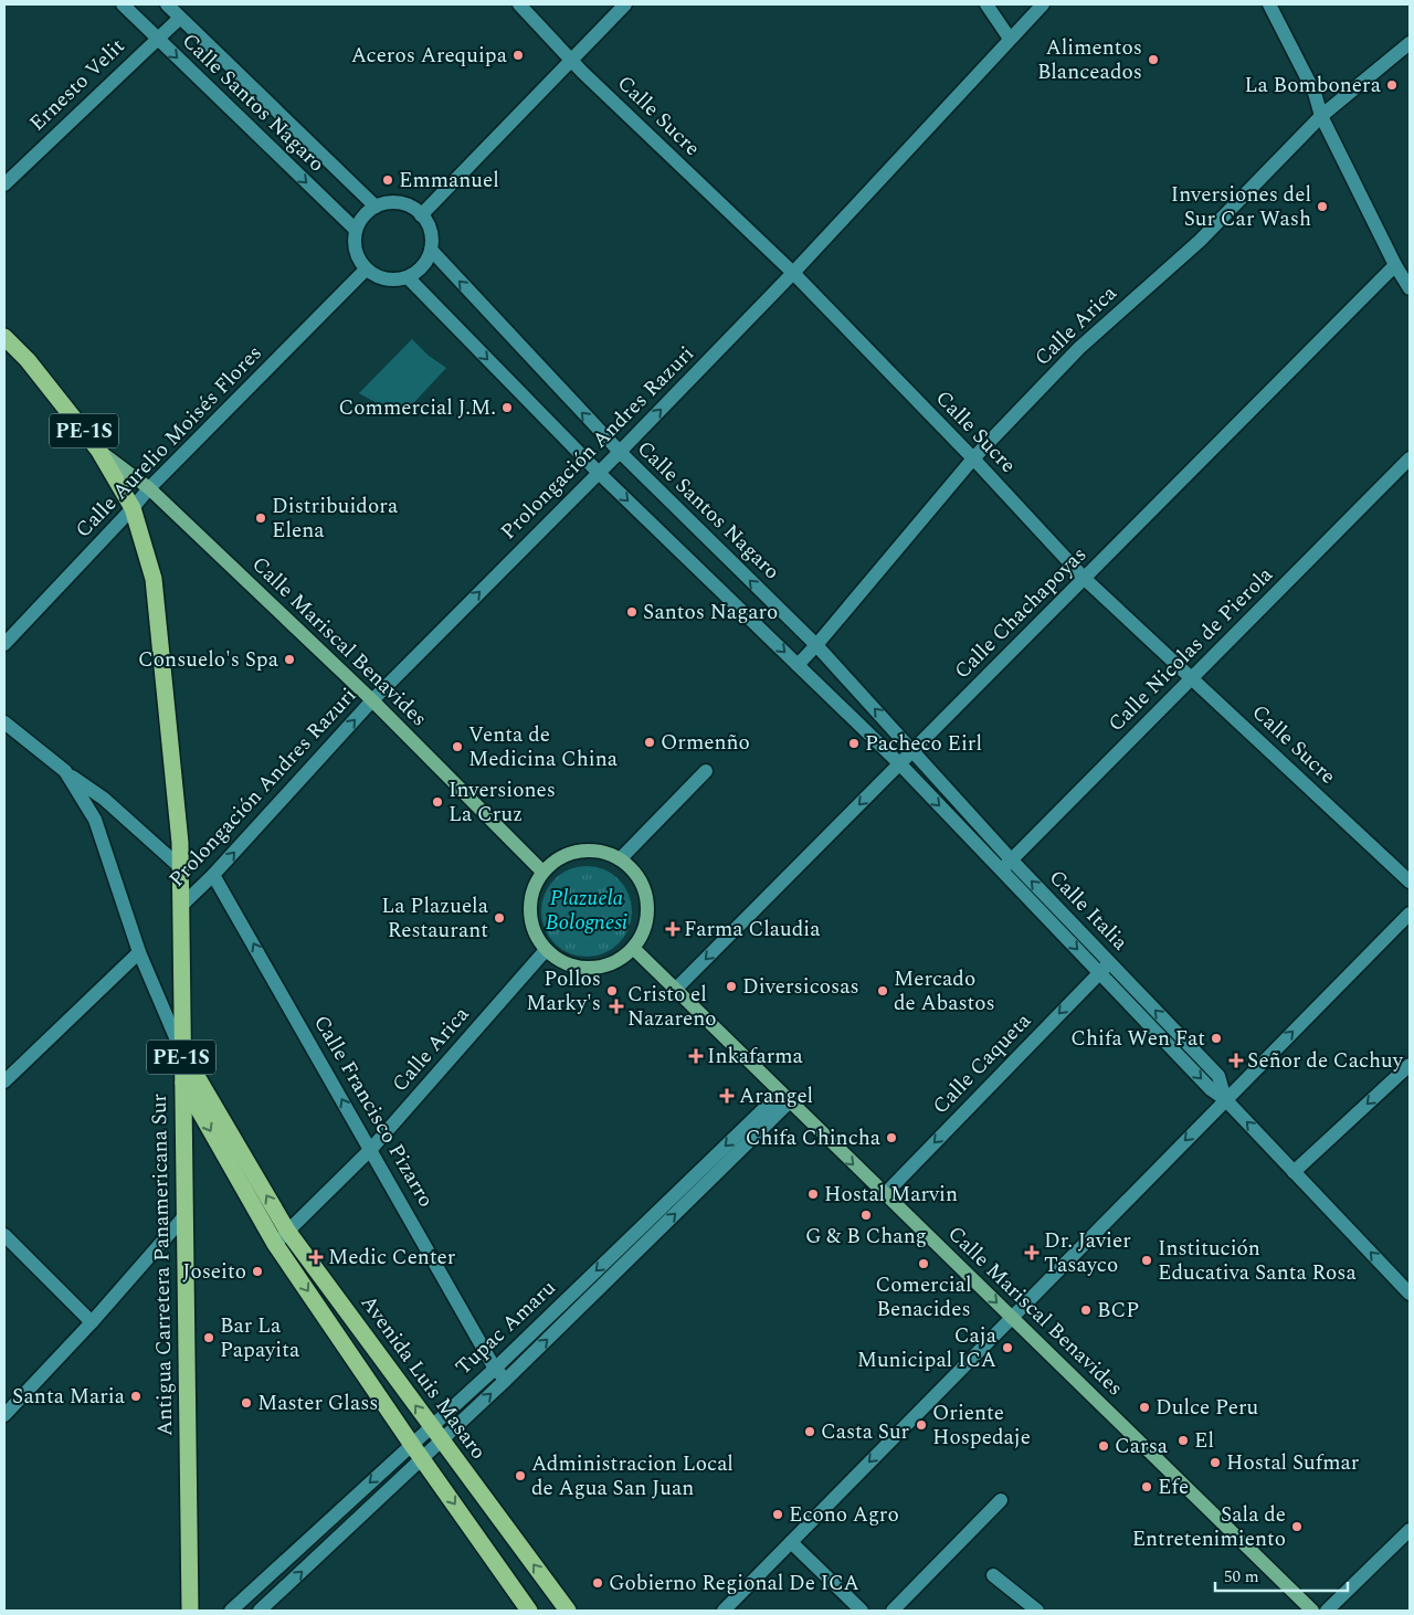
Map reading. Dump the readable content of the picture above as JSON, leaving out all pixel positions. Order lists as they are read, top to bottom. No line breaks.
{"streets":{"highway":["PE-1S","Antigua Carretera Panamericana Sur","Avenida Luis Masaro"],"main road":["Calle Mariscal Benavides"],"street":["Ernesto Velit","Calle Santos Nagaro","Calle Sucre","Calle Arica","Calle Aurelio Moisés Flores","Prolongación Andres Razuri","Calle Chachapoyas","Calle Nicolas de Pierola","Calle Italia","Calle Caqueta","Calle Francisco Pizarro","Tupac Amaru"]},"crossings":[["Ernesto Velit","Calle Santos Nagaro"],["Calle Santos Nagaro","Calle Arica"],["Calle Santos Nagaro","Calle Aurelio Moisés Flores"],["Calle Santos Nagaro","Prolongación Andres Razuri"],["Calle Santos Nagaro","Calle Chachapoyas"],["Calle Santos Nagaro","Calle Italia"],["Calle Sucre","Calle Arica"],["Calle Sucre","Prolongación Andres Razuri"],["Calle Sucre","Calle Chachapoyas"],["Calle Sucre","Calle Nicolas de Pierola"],["Calle Arica","Calle Mariscal Benavides"],["Calle Arica","Calle Francisco Pizarro"],["Calle Arica","Avenida Luis Masaro"],["Calle Aurelio Moisés Flores","Calle Mariscal Benavides"],["Calle Aurelio Moisés Flores","Antigua Carretera Panamericana Sur"],["Prolongación Andres Razuri","Calle Mariscal Benavides"],["Prolongación Andres Razuri","Calle Francisco Pizarro"],["Prolongación Andres Razuri","Antigua Carretera Panamericana Sur"],["Calle Chachapoyas","Calle Mariscal Benavides"],["Calle Chachapoyas","Calle Italia"],["Calle Mariscal Benavides","Calle Caqueta"],["Calle Mariscal Benavides","Antigua Carretera Panamericana Sur"],["Calle Mariscal Benavides","Tupac Amaru"],["Calle Nicolas de Pierola","Calle Italia"],["Calle Italia","Calle Caqueta"],["Calle Francisco Pizarro","Tupac Amaru"],["Antigua Carretera Panamericana Sur","Avenida Luis Masaro"],["Tupac Amaru","Avenida Luis Masaro"]],"one_way":["Prolongación Andres Razuri","Calle Caqueta"],"parks":["Plazuela Bolognesi"],"places":{"other":["Aceros Arequipa","Alimentos Blanceados","La Bombonera","Emmanuel","Inversiones del Sur Car Wash","Commercial J.M.","Distribuidora Elena","Santos Nagaro","Consuelo's Spa","Ormenño","Pacheco Eirl","Venta de Medicina China","Inversiones La Cruz","La Plazuela Restaurant","Diversicosas","Pollos Marky's","Mercado de Abastos","Chifa Wen Fat","Chifa Chincha","Hostal Marvin","G & B Chang","Institución Educativa Santa Rosa","Comercial Benacides","Joseito","BCP","Bar La Papayita","Caja Municipal ICA","Santa Maria","Master Glass","Dulce Peru","Oriente Hospedaje","Casta Sur","El","Carsa","Hostal Sufmar","Administracion Local de Agua San Juan","Efe","Econo Agro","Sala de Entretenimiento","Gobierno Regional De ICA"],"health":["Farma Claudia","Cristo el Nazareno","Inkafarma","Señor de Cachuy","Arangel","Dr. Javier Tasayco","Medic Center"]},"scale_bar":"50 m"}
